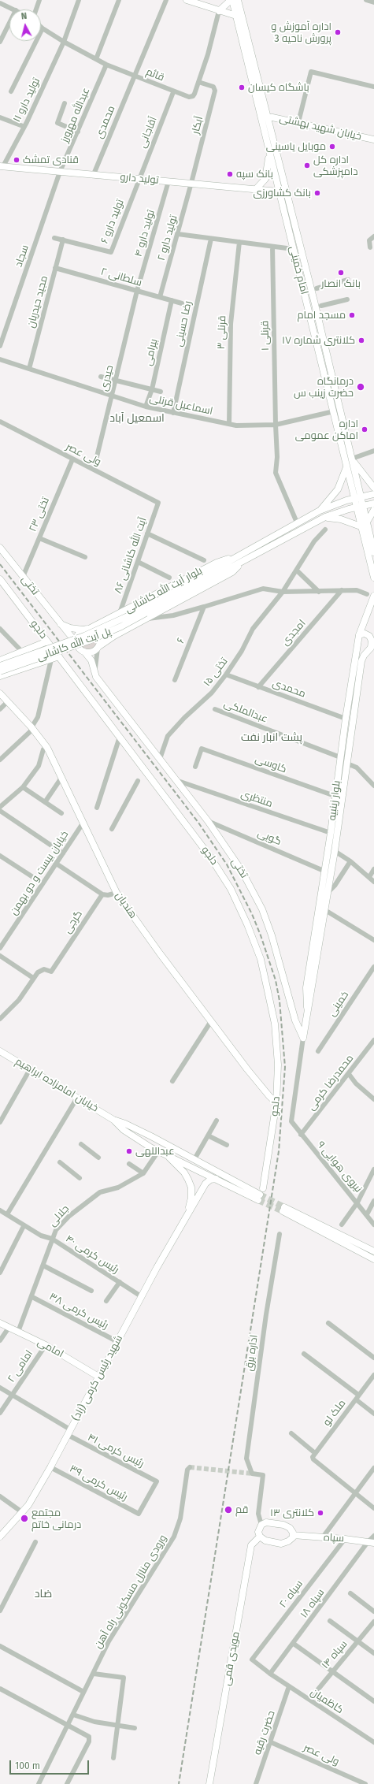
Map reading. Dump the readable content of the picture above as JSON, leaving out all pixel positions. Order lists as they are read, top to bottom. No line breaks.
{"streets":{"main road":["خیابان شهید بهشتی","تولید دارو","امام خمینی","تختی","بلوار آیت الله کاشانی","دلجو","پل آیت الله کاشانی","بلوار زینبیه","هندیان","خیابان امامزاده ابراهیم","امامی","شهید رئیس کرمی (زاد)","سپاه","مویدی قمی"],"street":["قائم","تولید دارو ۱۱","عبدالله مهرورز","محمدی","آبکار","آقاجانی","تولید دارو ۶","تولید دارو ۴","تولید دارو ۲","سجاد","۲ سلطانی","مجید حیدریان","رضا حسینی","قرنلی ۳","قرنلی ۱","بیرامی","حیدری","اسماعیل قرنلی","ولی عصر","تختی ۲۳","آیت الله کاشانی ۸۶","امجدی","۶","تختی ۱۵","عبدالملکی","کاوسی","منتظری","گویی","خیابان بیست و دو بهمن","گرجی","خمینی","محمدرضا کرمی","نیروی هوایی ۹","جلالی","رئیس کرمی ۴۰","رئیس کرمی ۳۸","اداره برق","امامی ۲","ملک لو","رئیس کرمی ۴۱","رئیس کرمی ۳۹","ورودی منازل مسکونی راه آهن","سپاه ۲۰","سپاه ۱۸","سپاه ۱۴","کاظمیان","حضرت رقیه"]},"crossings":[["قائم","تولید دارو ۱۱"],["قائم","عبدالله مهرورز"],["قائم","محمدی"],["قائم","آبکار"],["قائم","آقاجانی"],["تولید دارو ۱۱","تولید دارو"],["عبدالله مهرورز","تولید دارو"],["عبدالله مهرورز","سجاد"],["محمدی","تولید دارو"],["محمدی","امجدی"],["محمدی","تختی ۱۵"],["محمدی","بلوار زینبیه"],["آبکار","تولید دارو"],["آبکار","تولید دارو ۲"],["خیابان شهید بهشتی","امام خمینی"],["آقاجانی","تولید دارو"],["آقاجانی","تولید دارو ۶"],["تولید دارو","تولید دارو ۶"],["تولید دارو","تولید دارو ۴"],["تولید دارو","تولید دارو ۲"],["تولید دارو","سجاد"],["تولید دارو","امام خمینی"],["تولید دارو ۶","مجید حیدریان"],["تولید دارو ۴","۲ سلطانی"],["تولید دارو ۴","حیدری"],["تولید دارو ۲","۲ سلطانی"],["امام خمینی","اسماعیل قرنلی"],["امام خمینی","بلوار آیت الله کاشانی"],["۲ سلطانی","مجید حیدریان"],["۲ سلطانی","بیرامی"],["۲ سلطانی","حیدری"],["مجید حیدریان","اسماعیل قرنلی"],["رضا حسینی","اسماعیل قرنلی"],["قرنلی ۳","اسماعیل قرنلی"],["قرنلی ۱","اسماعیل قرنلی"],["قرنلی ۱","بلوار آیت الله کاشانی"],["بیرامی","اسماعیل قرنلی"],["حیدری","اسماعیل قرنلی"],["حیدری","ولی عصر"],["ولی عصر","تختی ۲۳"],["ولی عصر","آیت الله کاشانی ۸۶"],["ولی عصر","حضرت رقیه"],["تختی ۲۳","تختی"],["آیت الله کاشانی ۸۶","بلوار آیت الله کاشانی"],["تختی","بلوار آیت الله کاشانی"],["تختی","تختی ۱۵"],["تختی","منتظری"],["تختی","بلوار زینبیه"],["تختی","گویی"],["تختی","نیروی هوایی ۹"],["بلوار آیت الله کاشانی","پل آیت الله کاشانی"],["دلجو","هندیان"],["عبدالملکی","بلوار زینبیه"],["کاوسی","بلوار زینبیه"],["منتظری","بلوار زینبیه"],["بلوار زینبیه","گویی"],["بلوار زینبیه","نیروی هوایی ۹"],["خیابان بیست و دو بهمن","هندیان"],["محمدرضا کرمی","نیروی هوایی ۹"],["خیابان امامزاده ابراهیم","جلالی"],["جلالی","رئیس کرمی ۴۰"],["جلالی","رئیس کرمی ۳۸"],["جلالی","امامی"],["رئیس کرمی ۴۰","شهید رئیس کرمی (زاد)"],["رئیس کرمی ۳۸","شهید رئیس کرمی (زاد)"],["امامی","امامی ۲"],["امامی","شهید رئیس کرمی (زاد)"],["امامی ۲","رئیس کرمی ۴۱"],["شهید رئیس کرمی (زاد)","رئیس کرمی ۴۱"],["شهید رئیس کرمی (زاد)","رئیس کرمی ۳۹"],["رئیس کرمی ۴۱","رئیس کرمی ۳۹"],["سپاه","سپاه ۲۰"],["سپاه","سپاه ۱۸"],["سپاه ۲۰","کاظمیان"],["سپاه ۱۸","کاظمیان"],["سپاه ۱۴","کاظمیان"],["کاظمیان","حضرت رقیه"]],"districts":["اسمعیل آباد","پشت انبار نفت","ضاد"],"places":["اداره آموزش و پرورش ناحیه 3","باشگاه کیسان","موبایل یاسینی","قنادی تمشک","اداره کل دامپزشکی","بانک سپه","بانک کشاورزی","بانک انصار","مسجد امام","کلانتری شماره ۱۷","درمانگاه حضرت زینب س","اداره اماکن عمومی","عبداللهی","قم","کلانتری ۱۳","مجتمع درمانی خاتم"],"scale_bar":"100 m","north":"top"}
